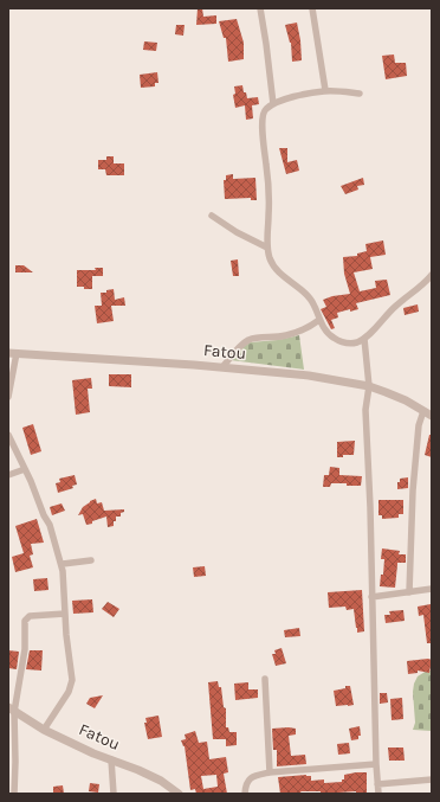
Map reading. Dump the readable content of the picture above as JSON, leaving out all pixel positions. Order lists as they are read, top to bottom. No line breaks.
{"streets":{"street":["Fatou"]}}
